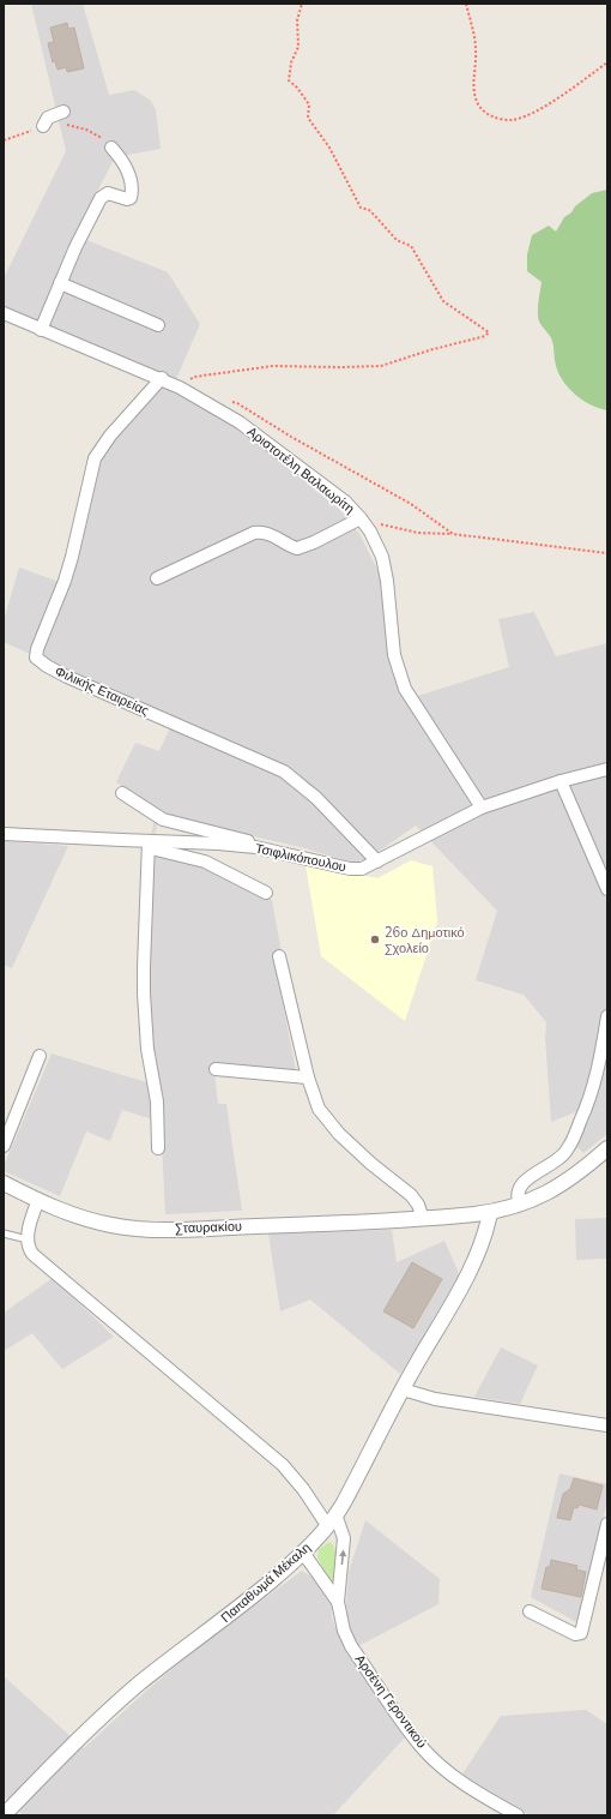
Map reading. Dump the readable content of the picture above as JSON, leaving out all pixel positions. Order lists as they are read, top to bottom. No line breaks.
{"streets":{"street":["Αριστοτέλη Βαλαωρίτη","Φιλικής Εταιρείας","Τσιφλικόπουλου","Σταυρακίου","Παπαθωμά Μέκαλη","Αρσένη Γεροντικού"]},"crossings":[["Αριστοτέλη Βαλαωρίτη","Φιλικής Εταιρείας"],["Αριστοτέλη Βαλαωρίτη","Τσιφλικόπουλου"],["Φιλικής Εταιρείας","Τσιφλικόπουλου"],["Σταυρακίου","Παπαθωμά Μέκαλη"],["Παπαθωμά Μέκαλη","Αρσένη Γεροντικού"]],"places":["26ο Δημοτικό Σχολείο"]}
